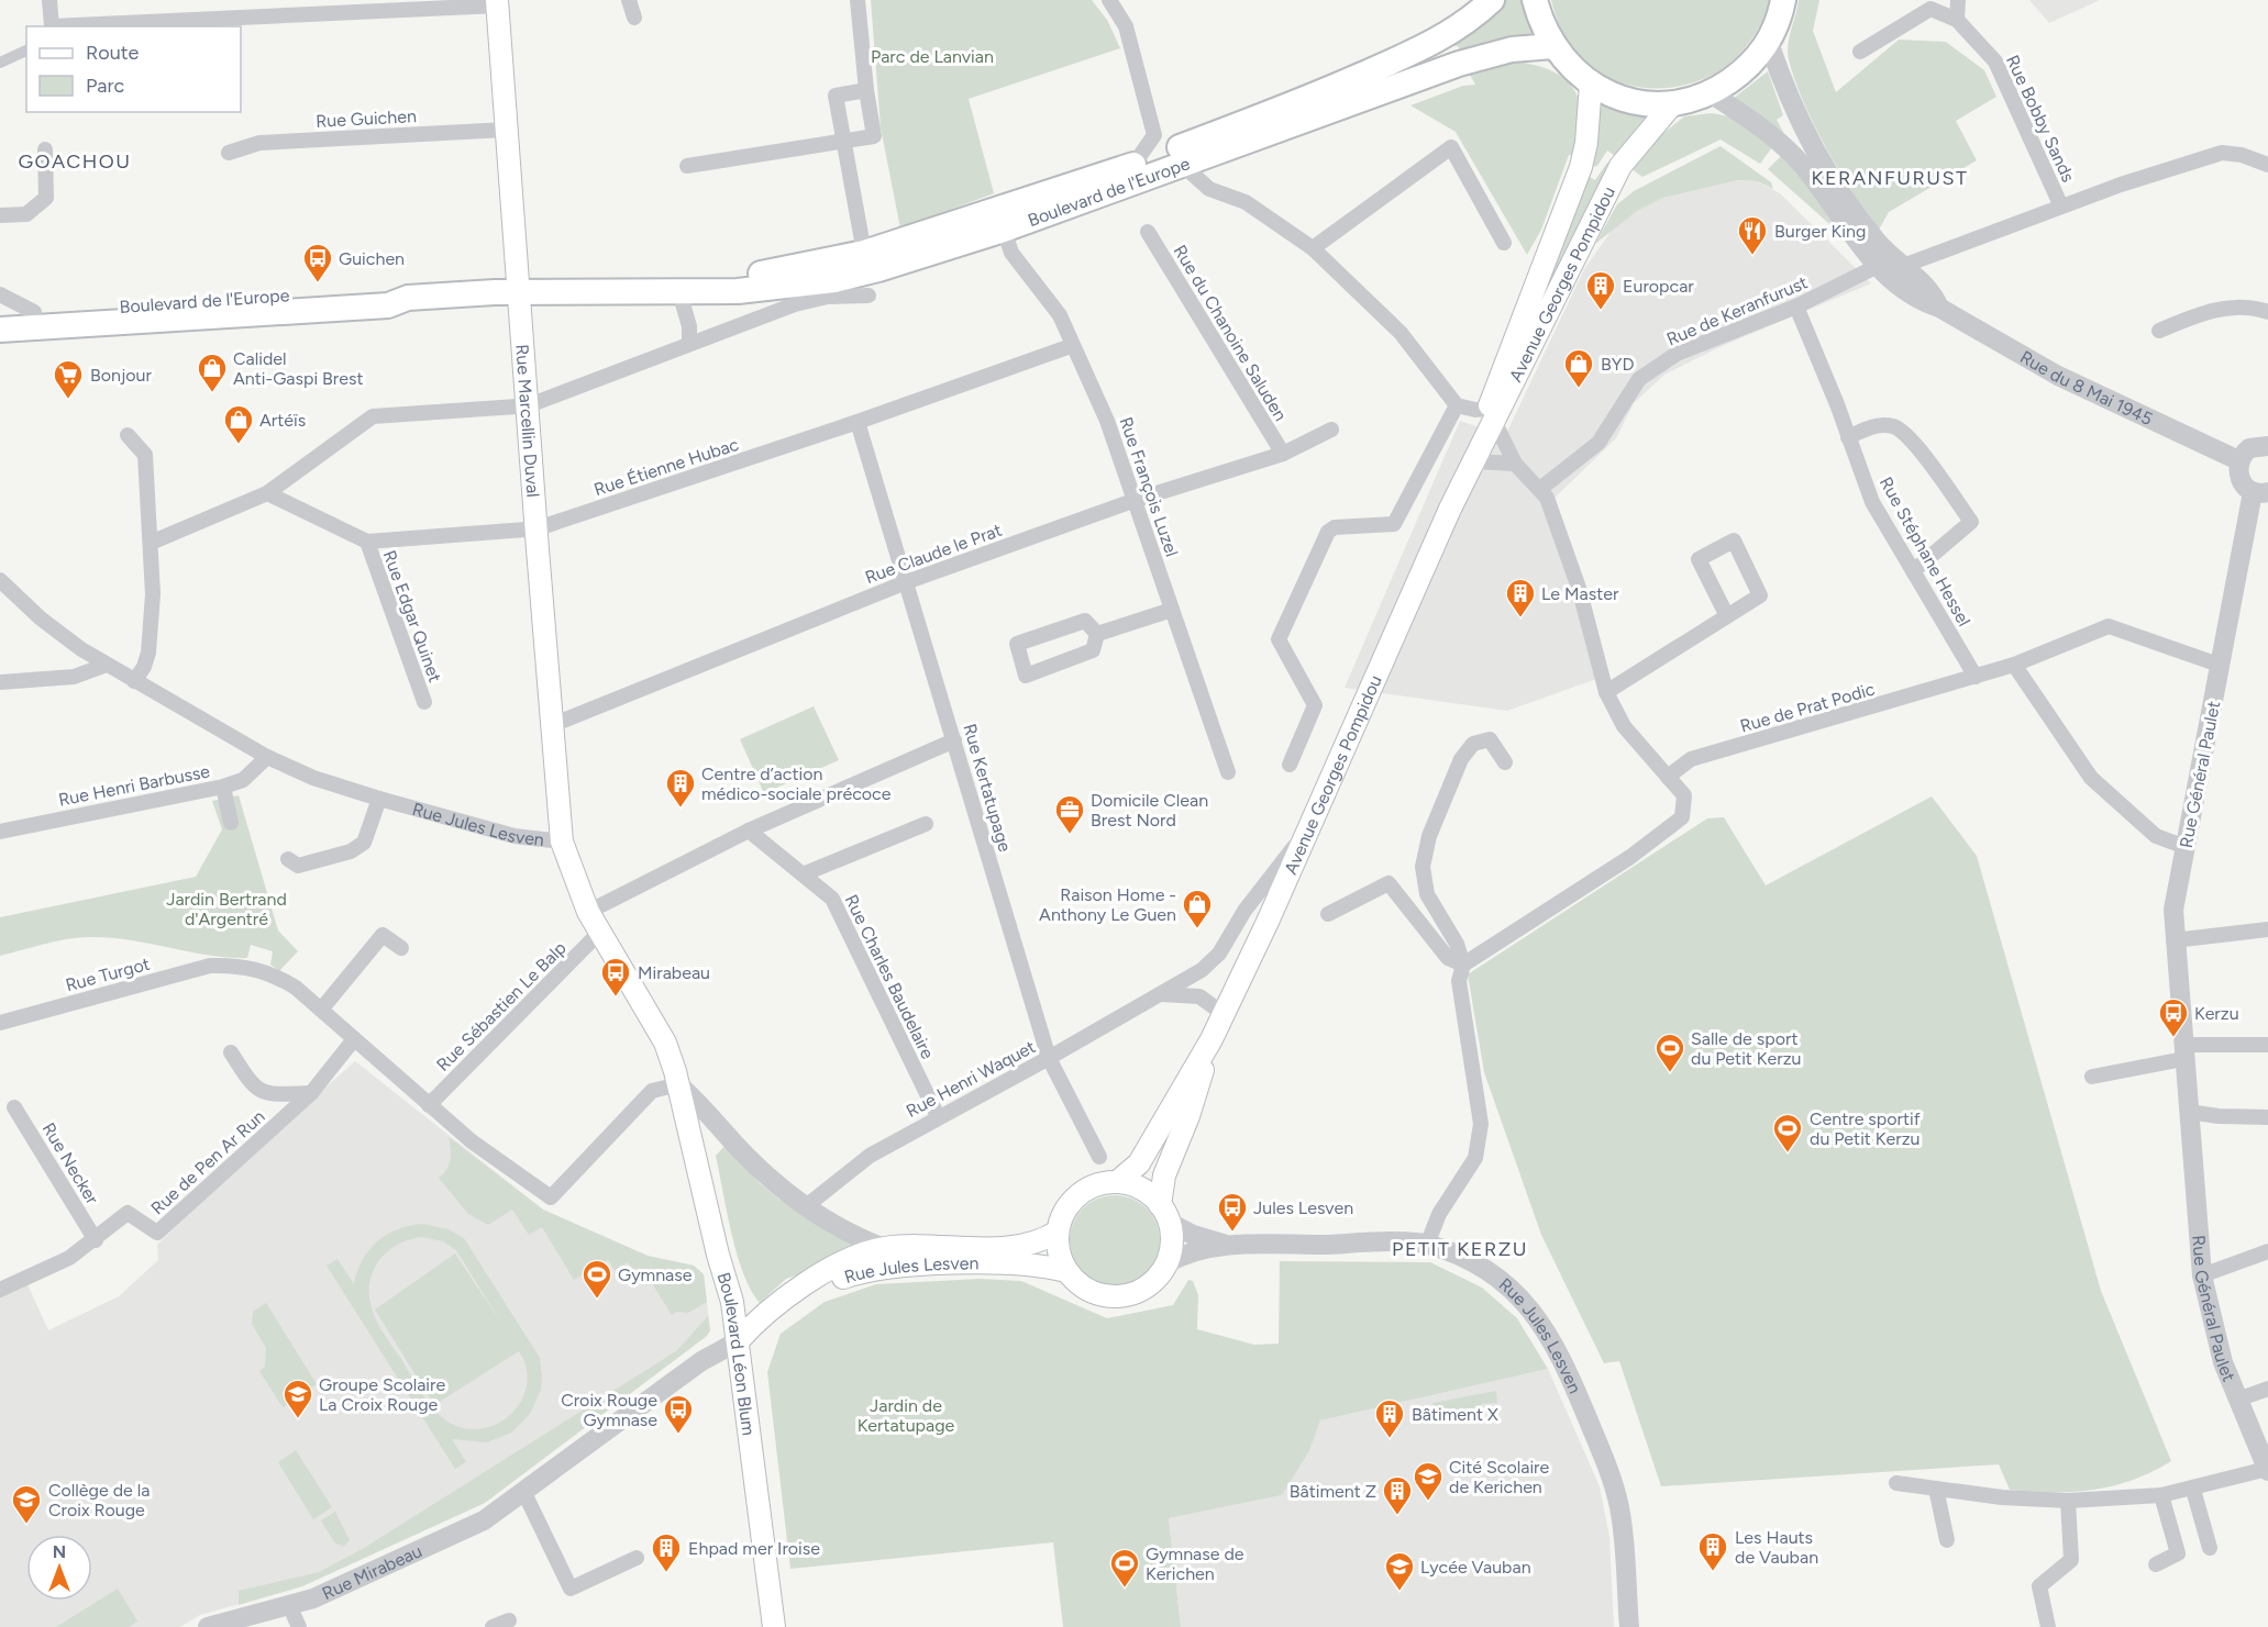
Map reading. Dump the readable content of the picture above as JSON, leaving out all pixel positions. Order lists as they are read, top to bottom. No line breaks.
{"streets":{"main road":["Boulevard de l'Europe","Avenue Georges Pompidou","Rue Marcellin Duval","Rue Jules Lesven","Boulevard Léon Blum"],"street":["Rue Guichen","Rue Bobby Sands","Rue de Keranfurust","Rue du Chanoine Saluden","Rue du 8 Mai 1945","Rue Étienne Hubac","Rue François Luzel","Rue Stéphane Hessel","Rue Claude le Prat","Rue Edgar Quinet","Rue de Prat Podic","Rue Général Paulet","Rue Henri Barbusse","Rue Kertatupage","Rue Turgot","Rue Charles Baudelaire","Rue Sébastien Le Balp","Rue Henri Waquet","Rue de Pen Ar Run","Rue Necker","Rue Mirabeau"]},"crossings":[["Rue Guichen","Rue Marcellin Duval"],["Boulevard de l'Europe","Rue Marcellin Duval"],["Boulevard de l'Europe","Rue François Luzel"],["Avenue Georges Pompidou","Rue Jules Lesven"],["Avenue Georges Pompidou","Rue Henri Waquet"],["Rue de Keranfurust","Rue du 8 Mai 1945"],["Rue de Keranfurust","Rue Stéphane Hessel"],["Rue du Chanoine Saluden","Rue Claude le Prat"],["Rue Marcellin Duval","Rue Étienne Hubac"],["Rue Marcellin Duval","Rue Claude le Prat"],["Rue Marcellin Duval","Rue Jules Lesven"],["Rue Étienne Hubac","Rue François Luzel"],["Rue Étienne Hubac","Rue Edgar Quinet"],["Rue Étienne Hubac","Rue Kertatupage"],["Rue François Luzel","Rue Claude le Prat"],["Rue Stéphane Hessel","Rue de Prat Podic"],["Rue Claude le Prat","Rue Kertatupage"],["Rue de Prat Podic","Rue Général Paulet"],["Rue Henri Barbusse","Rue Jules Lesven"],["Rue Kertatupage","Rue Henri Waquet"],["Rue Jules Lesven","Rue Turgot"],["Rue Jules Lesven","Rue Sébastien Le Balp"],["Rue Jules Lesven","Rue Henri Waquet"],["Rue Jules Lesven","Boulevard Léon Blum"],["Rue Jules Lesven","Rue Mirabeau"],["Rue Turgot","Rue Sébastien Le Balp"],["Rue Turgot","Rue de Pen Ar Run"],["Rue Turgot","Boulevard Léon Blum"],["Rue Charles Baudelaire","Rue Henri Waquet"],["Rue de Pen Ar Run","Rue Necker"],["Boulevard Léon Blum","Rue Mirabeau"]],"districts":["GOACHOU","KERANFURUST","PETIT KERZU"],"parks":["Parc de Lanvian","Jardin Bertrand d'Argentré","Jardin de Kertatupage"],"places":{"restaurant":["Burger King"],"bus stop":["Guichen","Mirabeau","Kerzu","Jules Lesven","Croix Rouge Gymnase"],"building":["Europcar","Le Master","Centre d’action médico-sociale précoce","Bâtiment X","Bâtiment Z","Les Hauts de Vauban","Ehpad mer Iroise"],"shop":["BYD","Calidel Anti-Gaspi Brest","Artéïs","Raison Home - Anthony Le Guen"],"supermarket":["Bonjour"],"office":["Domicile Clean Brest Nord"],"sports":["Salle de sport du Petit Kerzu","Centre sportif du Petit Kerzu","Gymnase","Gymnase de Kerichen"],"school or university":["Groupe Scolaire La Croix Rouge","Cité Scolaire de Kerichen","Collège de la Croix Rouge","Lycée Vauban"]},"legend":["Route","Parc"],"north":"top"}
